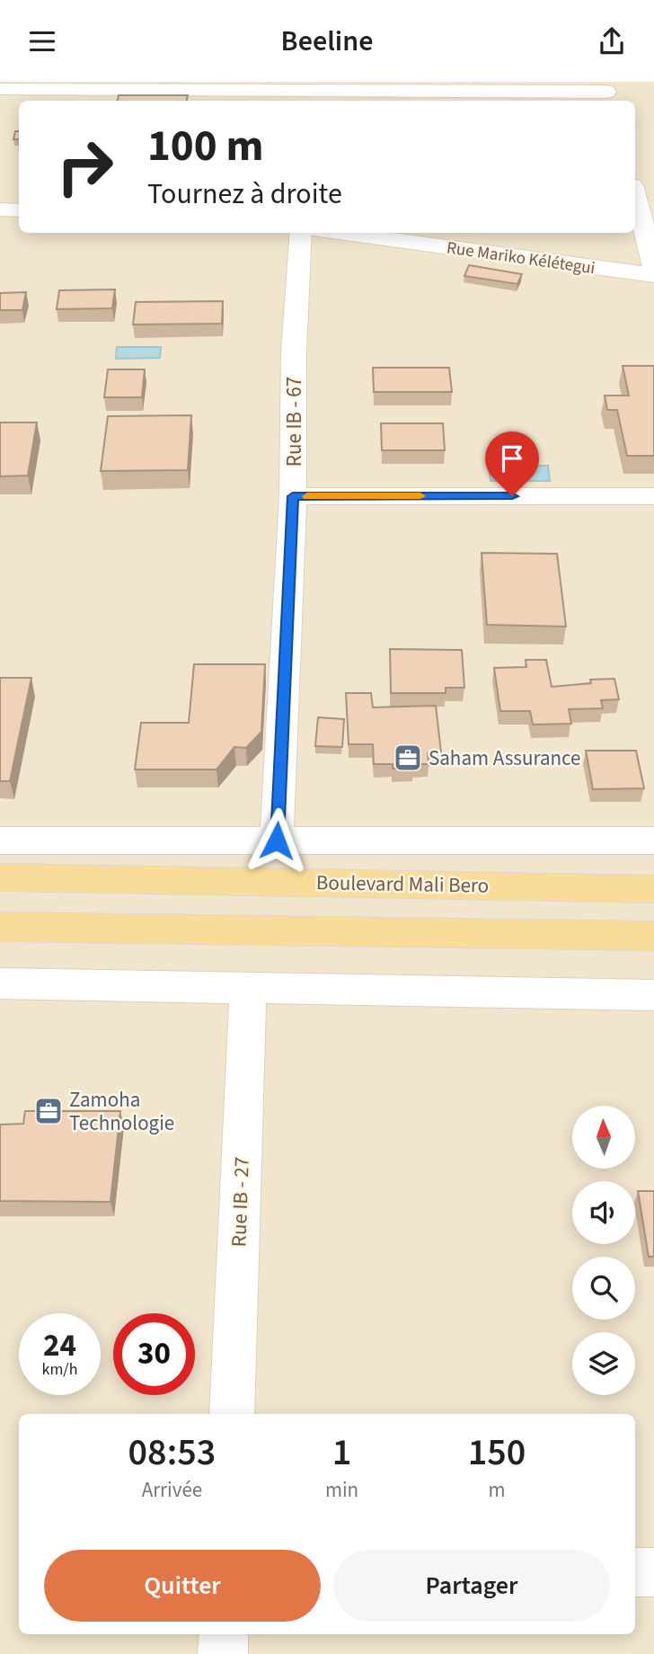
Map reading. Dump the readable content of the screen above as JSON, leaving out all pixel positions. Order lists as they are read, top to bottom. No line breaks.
{"streets":{"main road":["Boulevard Mali Bero"],"street":["Rue Mariko Kélétegui","Rue IB - 67","Rue IB - 27"]},"crossings":[["Rue IB - 67","Boulevard Mali Bero"]],"places":{"office":["Saham Assurance","Zamoha Technologie"]},"north":"top","page":{"header":"Beeline","turn":["100 m","Tournez à droite"],"speed":"24 km/h","limit":"30","eta":["08:53","Arrivée","1","min","150","m"],"buttons":["Quitter","Partager"]}}
